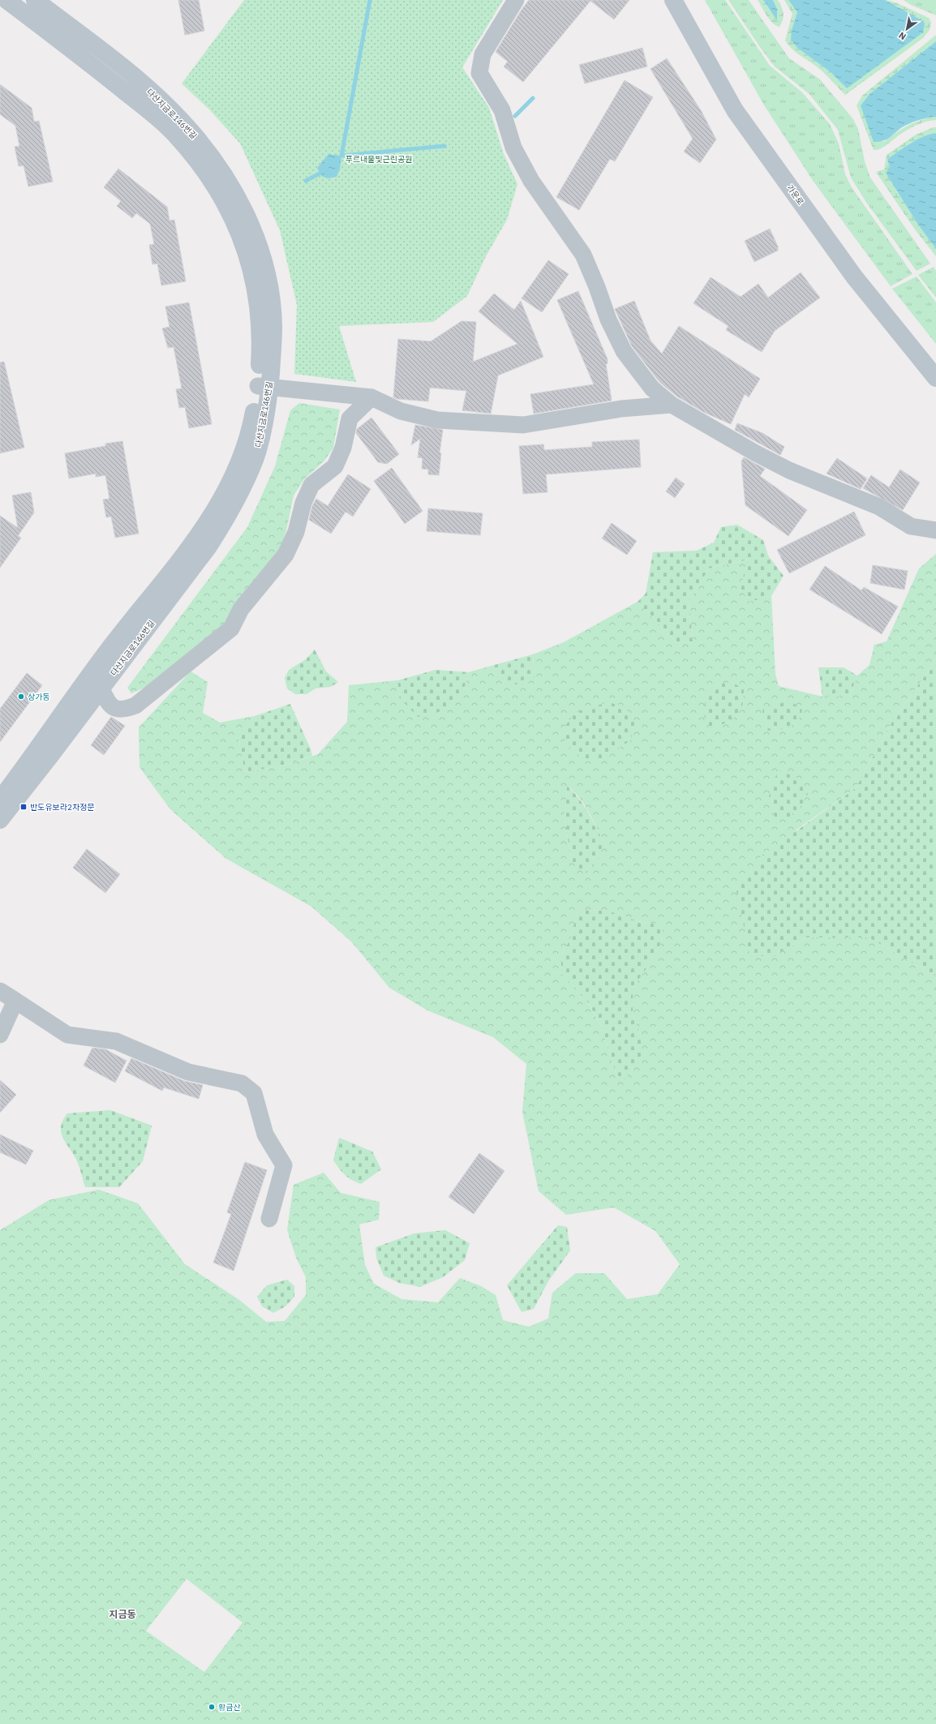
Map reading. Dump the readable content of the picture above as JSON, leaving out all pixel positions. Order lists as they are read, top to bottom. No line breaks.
{"streets":{"street":["다산지금로146번길","가운로"]},"districts":["지금동"],"parks":["푸르내물빛근린공원"],"places":{"other":["상가동","황금산"],"transit":["반도유보라2차정문"]},"north":"bottom left"}
